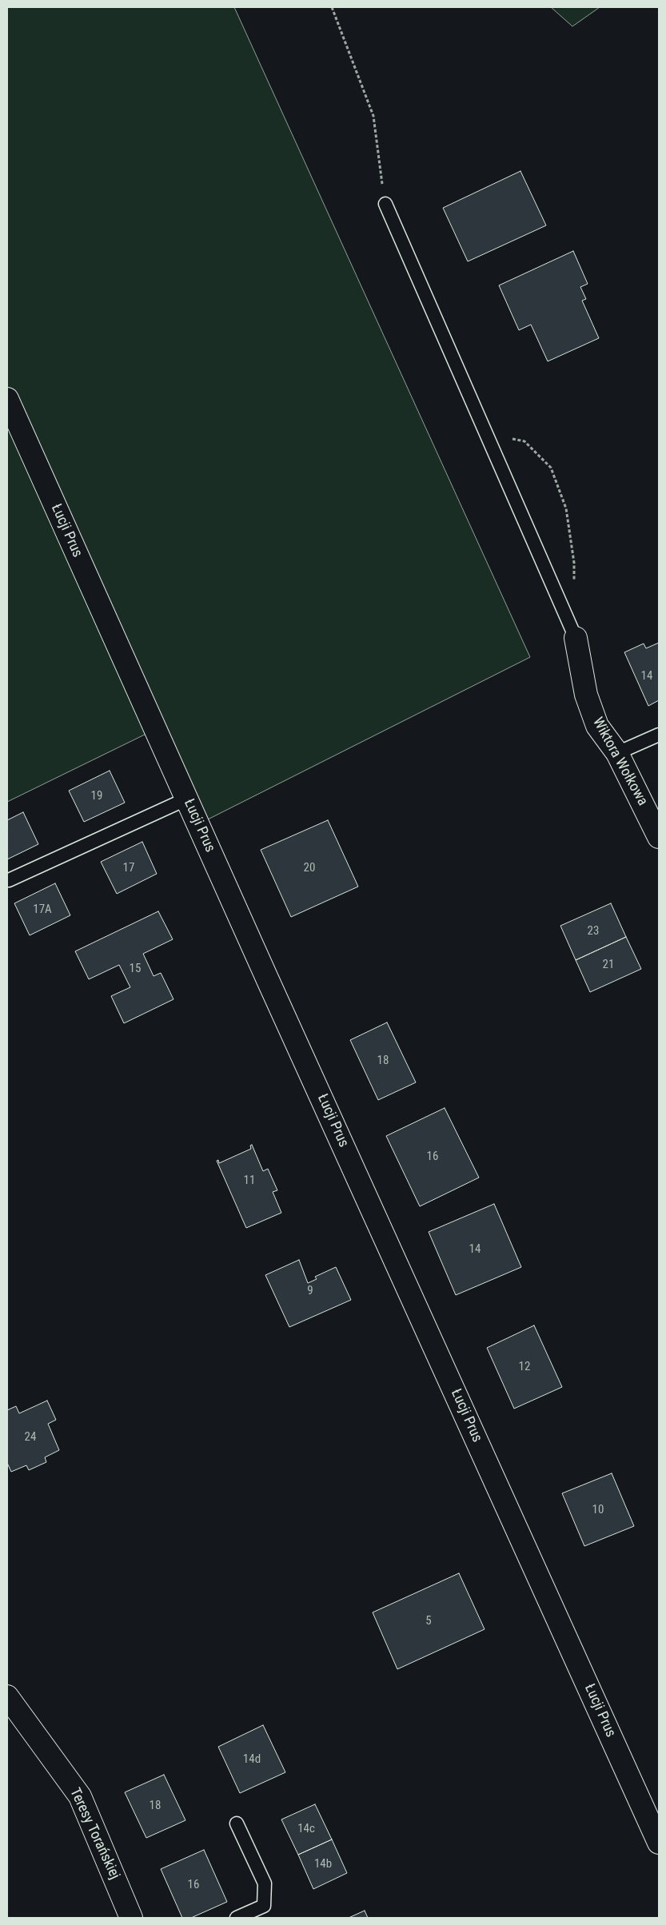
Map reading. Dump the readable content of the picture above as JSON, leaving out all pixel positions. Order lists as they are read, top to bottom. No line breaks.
{"streets":{"street":["Łucji Prus","Wiktora Wołkowa","Teresy Torańskiej"]},"house_numbers":["14","19","17","20","17A","23","21","15","18","16","11","14","9","12","24","10","5","14d","18","14c","14b","16"]}
